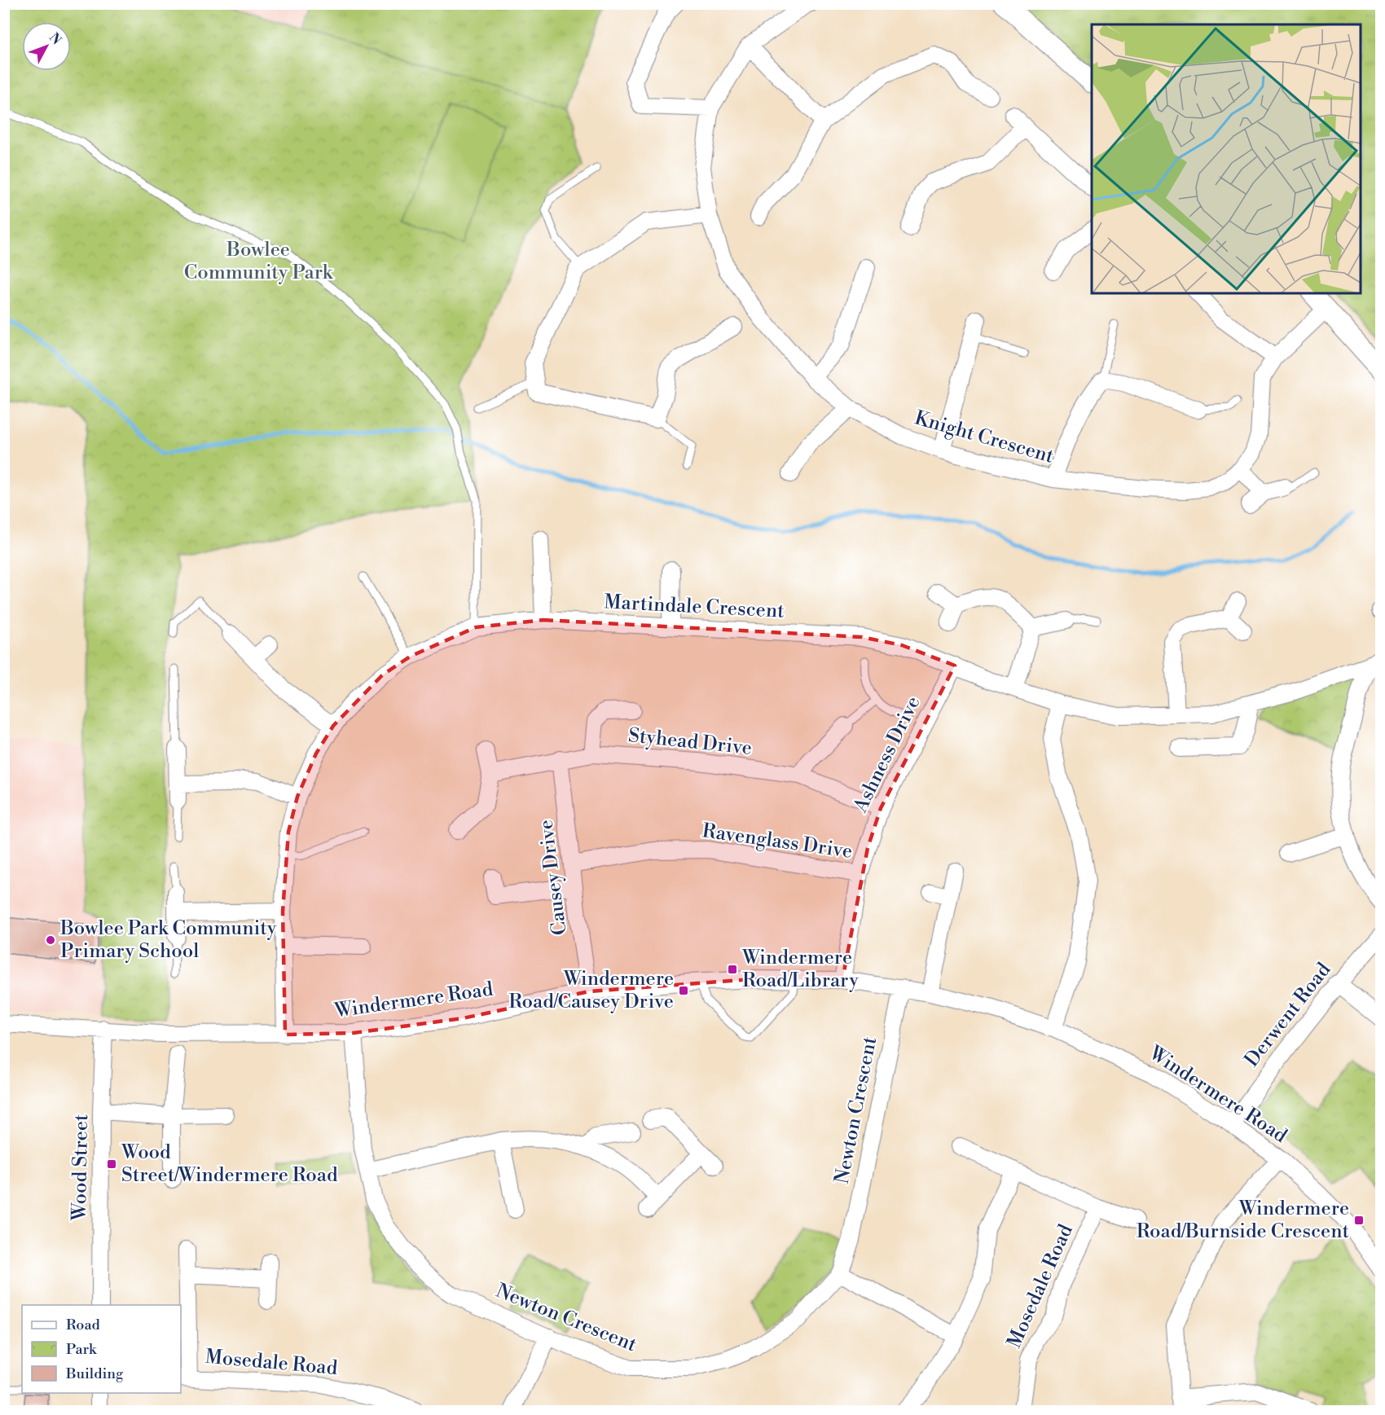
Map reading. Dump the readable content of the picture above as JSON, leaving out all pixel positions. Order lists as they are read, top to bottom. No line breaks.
{"streets":{"street":["Knight Crescent","Martindale Crescent","Styhead Drive","Ashness Drive","Ravenglass Drive","Causey Drive","Windermere Road","Derwent Road","Newton Crescent","Wood Street","Mosedale Road"]},"crossings":[["Martindale Crescent","Ashness Drive"],["Martindale Crescent","Windermere Road"],["Styhead Drive","Ashness Drive"],["Styhead Drive","Causey Drive"],["Ashness Drive","Ravenglass Drive"],["Ashness Drive","Windermere Road"],["Ravenglass Drive","Causey Drive"],["Causey Drive","Windermere Road"],["Windermere Road","Derwent Road"],["Windermere Road","Newton Crescent"],["Windermere Road","Wood Street"]],"parks":["Bowlee Community Park"],"places":{"other":["Bowlee Park Community Primary School"],"transit":["Windermere Road/Library","Windermere Road/Causey Drive","Wood Street/Windermere Road","Windermere Road/Burnside Crescent"]},"legend":["Road","Park","Building"],"north":"top right"}
